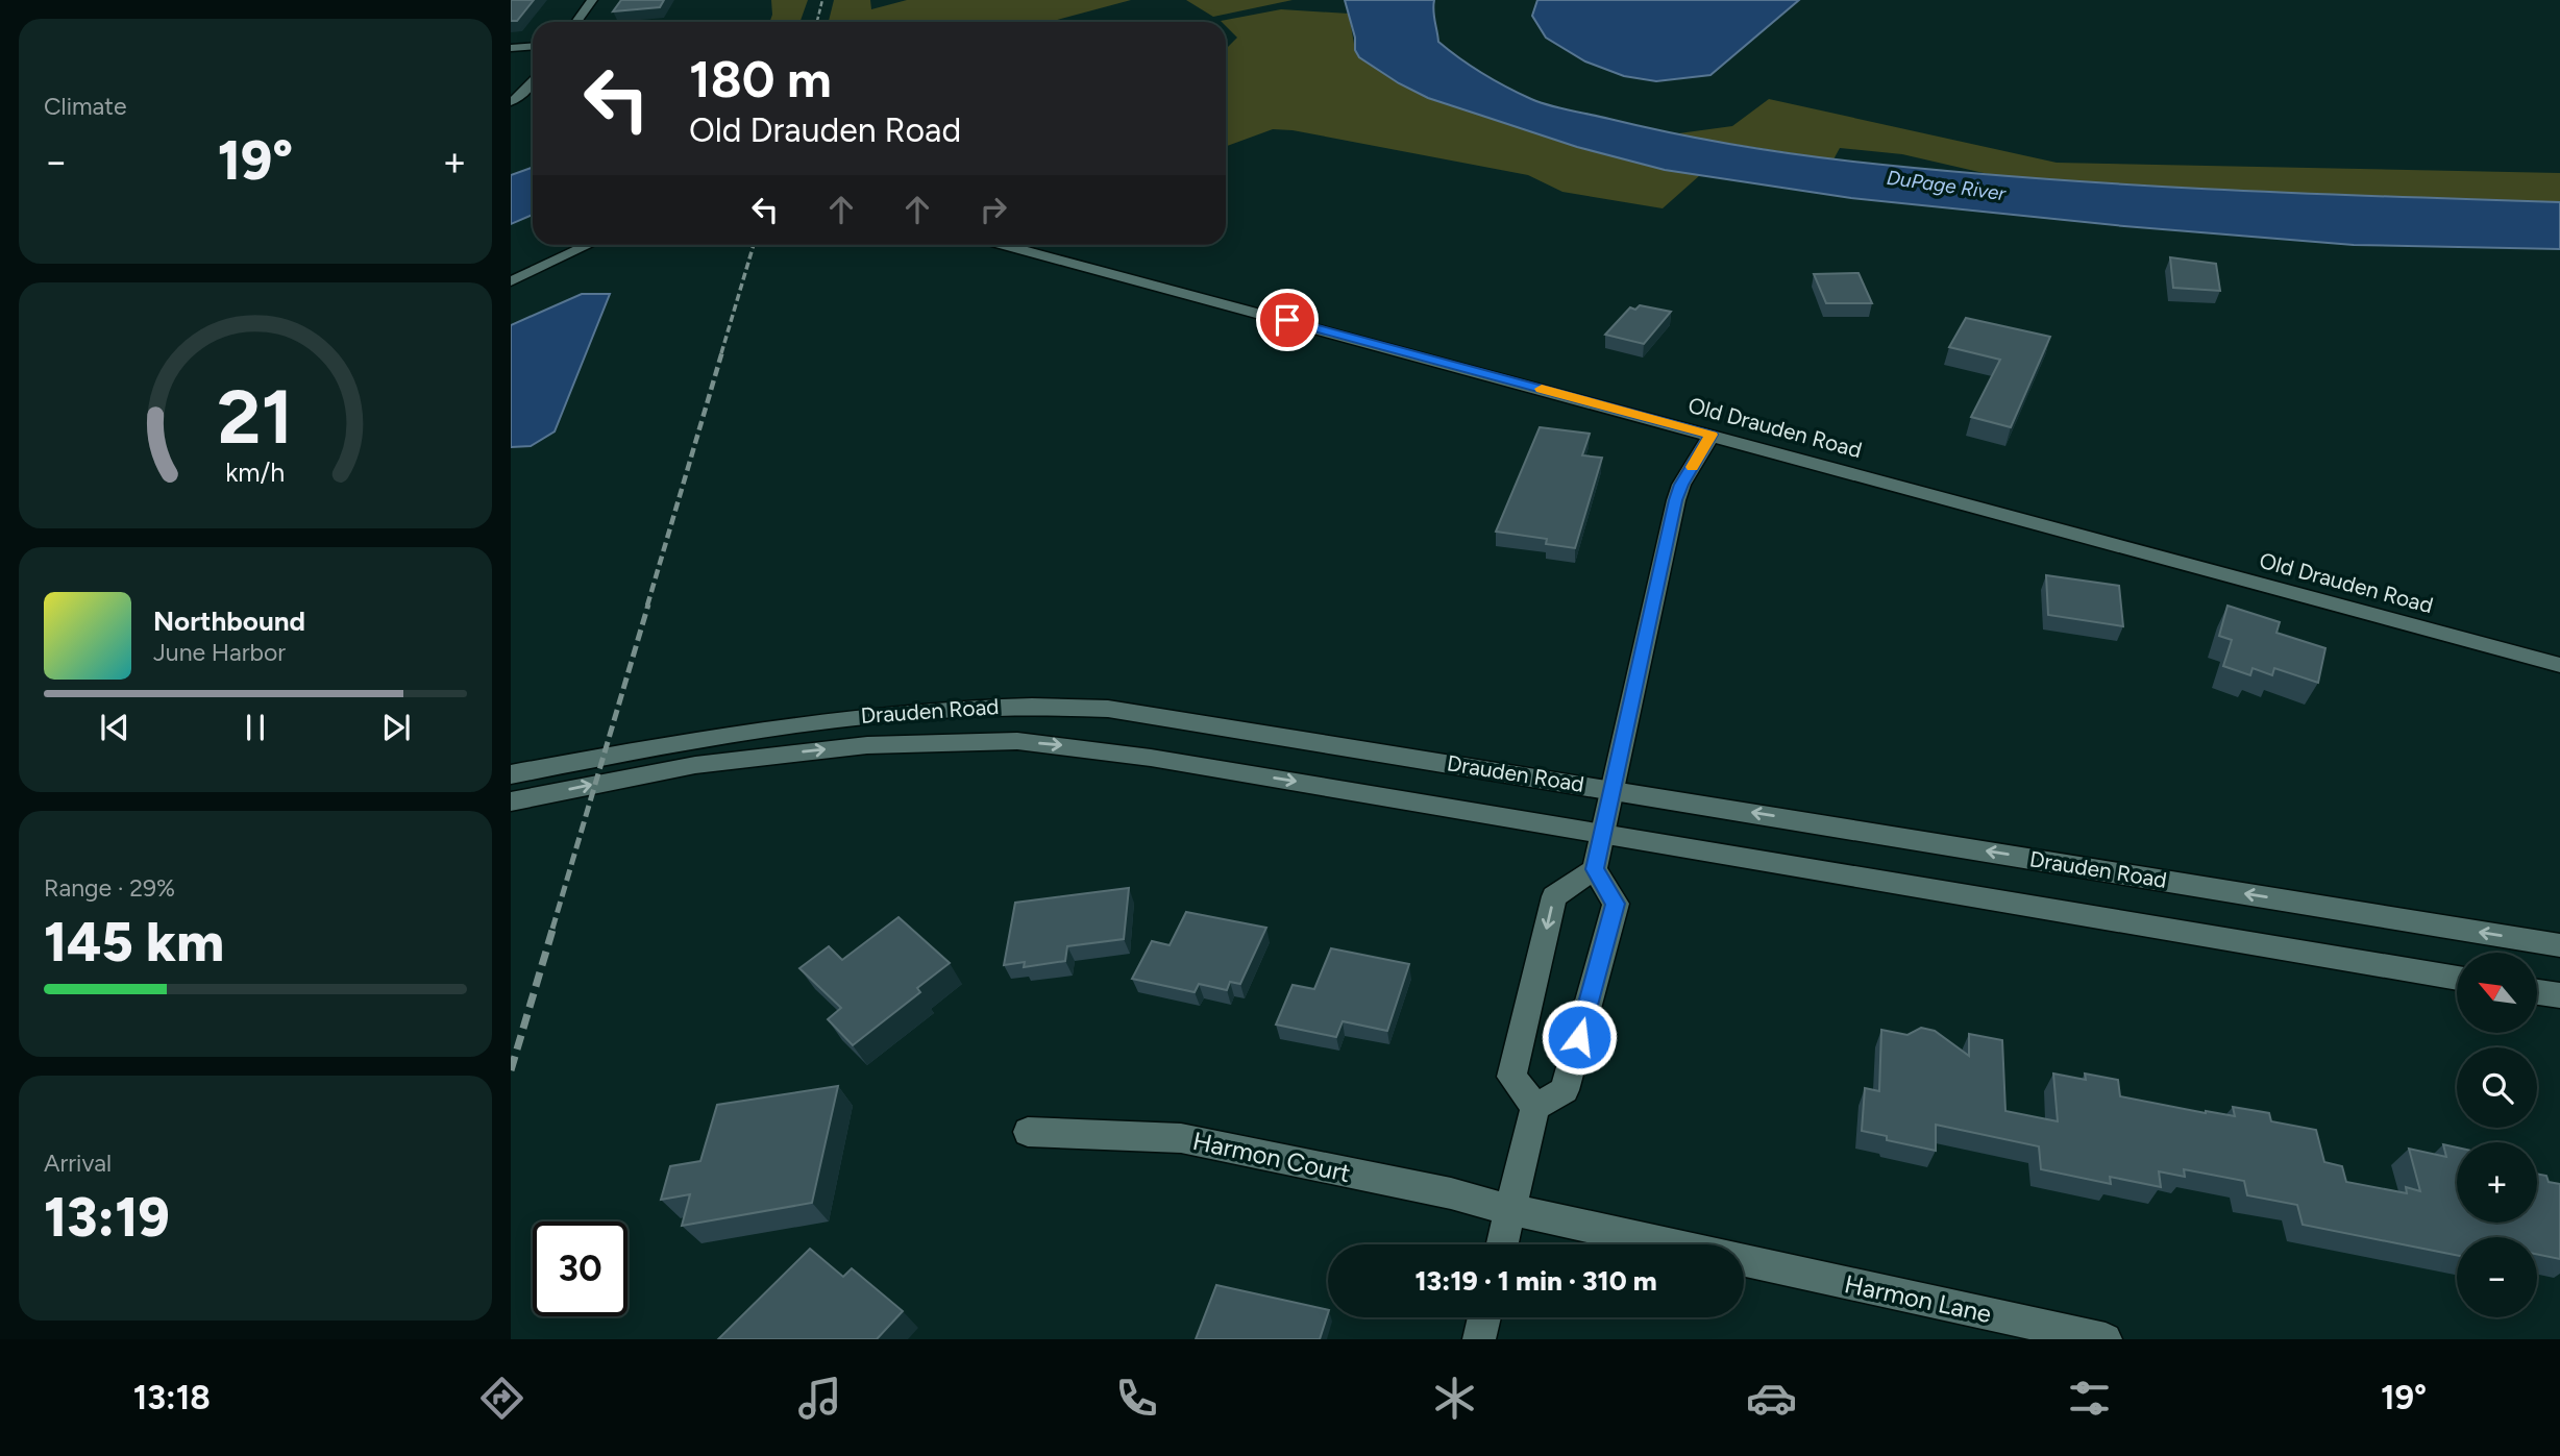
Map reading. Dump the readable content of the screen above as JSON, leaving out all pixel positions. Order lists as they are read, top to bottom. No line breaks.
{"streets":{"street":["Old Drauden Road","Drauden Road","Harmon Court","Harmon Lane"]},"crossings":[["Harmon Court","Harmon Lane"]],"water":["DuPage River"],"north":"top left","page":{"tile":["Climate",["Range · 29%","145 km"],["Arrival","13:19"]],"turn":["180 m","Old Drauden Road"],"heat":["−","19°","+"],"song":["Northbound","June Harbor"],"map_buttons":["+","−"],"limit":"30","trip":"13:19 · 1 min · 310 m","tabs":["13:18","19°"],"gauge":["21","km/h"]}}
